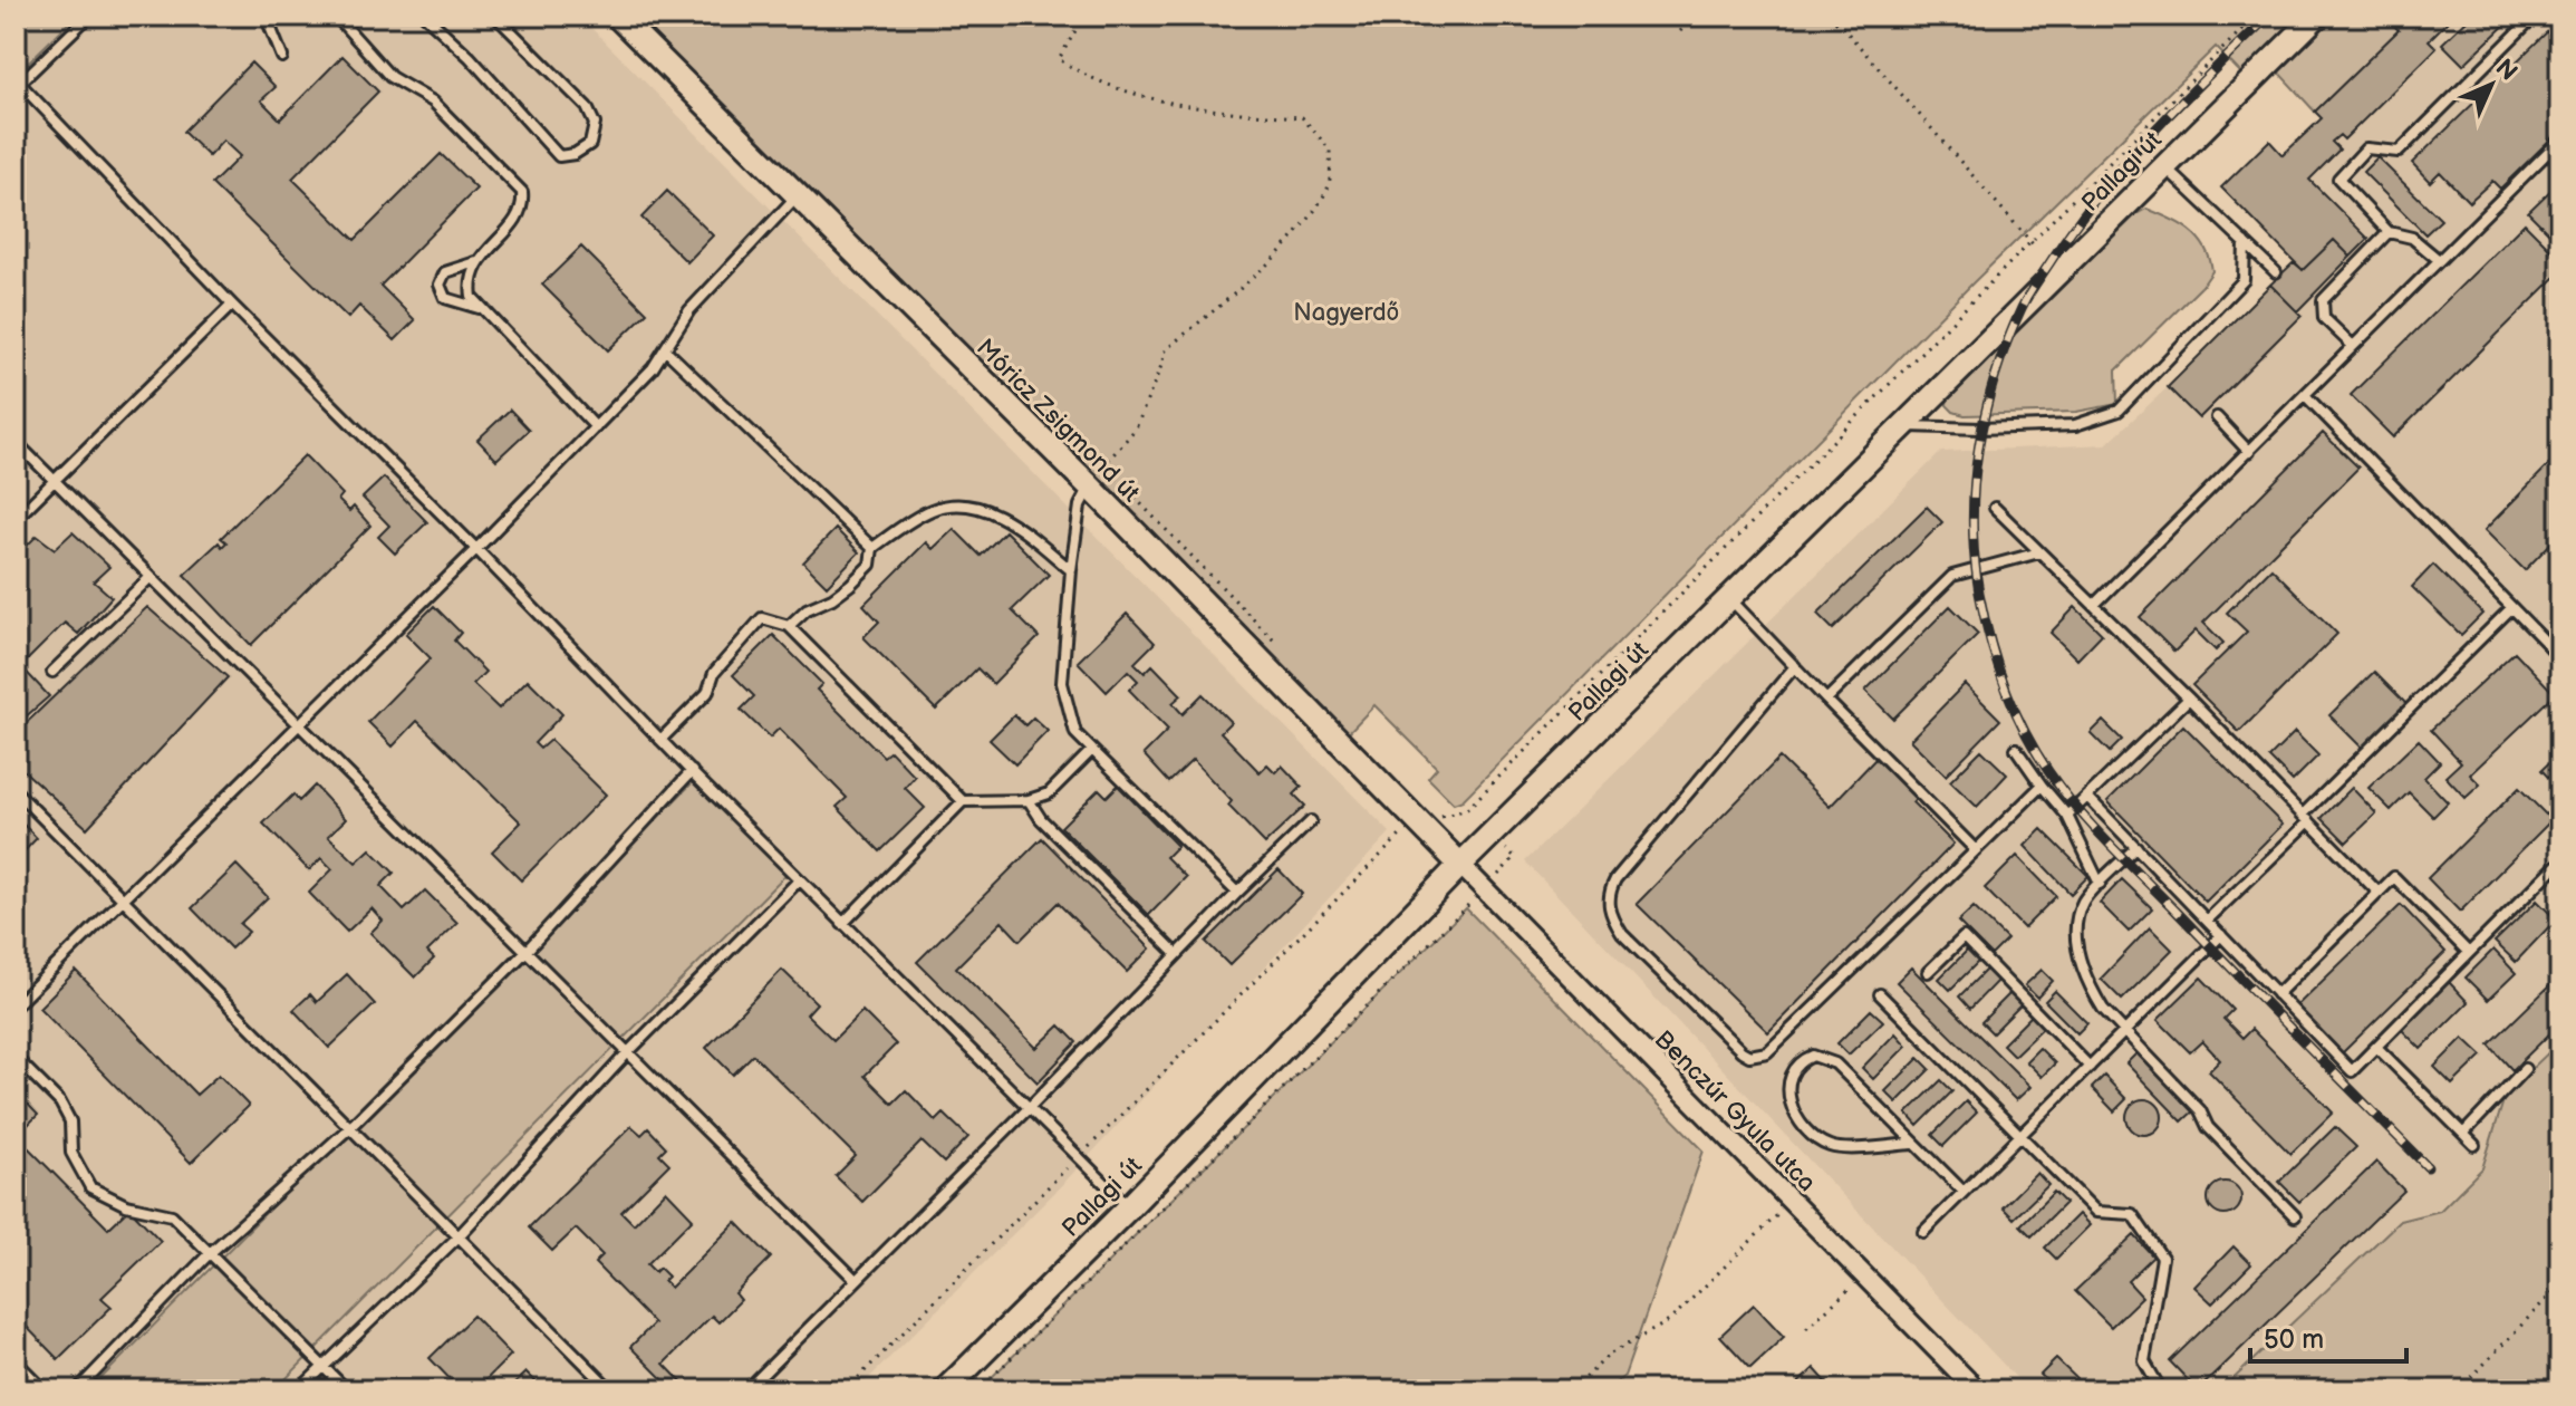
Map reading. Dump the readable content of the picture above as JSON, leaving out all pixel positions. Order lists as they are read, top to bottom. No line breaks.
{"streets":{"street":["Pallagi út","Móricz Zsigmond út","Benczúr Gyula utca"]},"crossings":[["Pallagi út","Móricz Zsigmond út"],["Pallagi út","Benczúr Gyula utca"],["Móricz Zsigmond út","Benczúr Gyula utca"]],"parks":["Nagyerdő"],"scale_bar":"50 m","north":"top right"}
